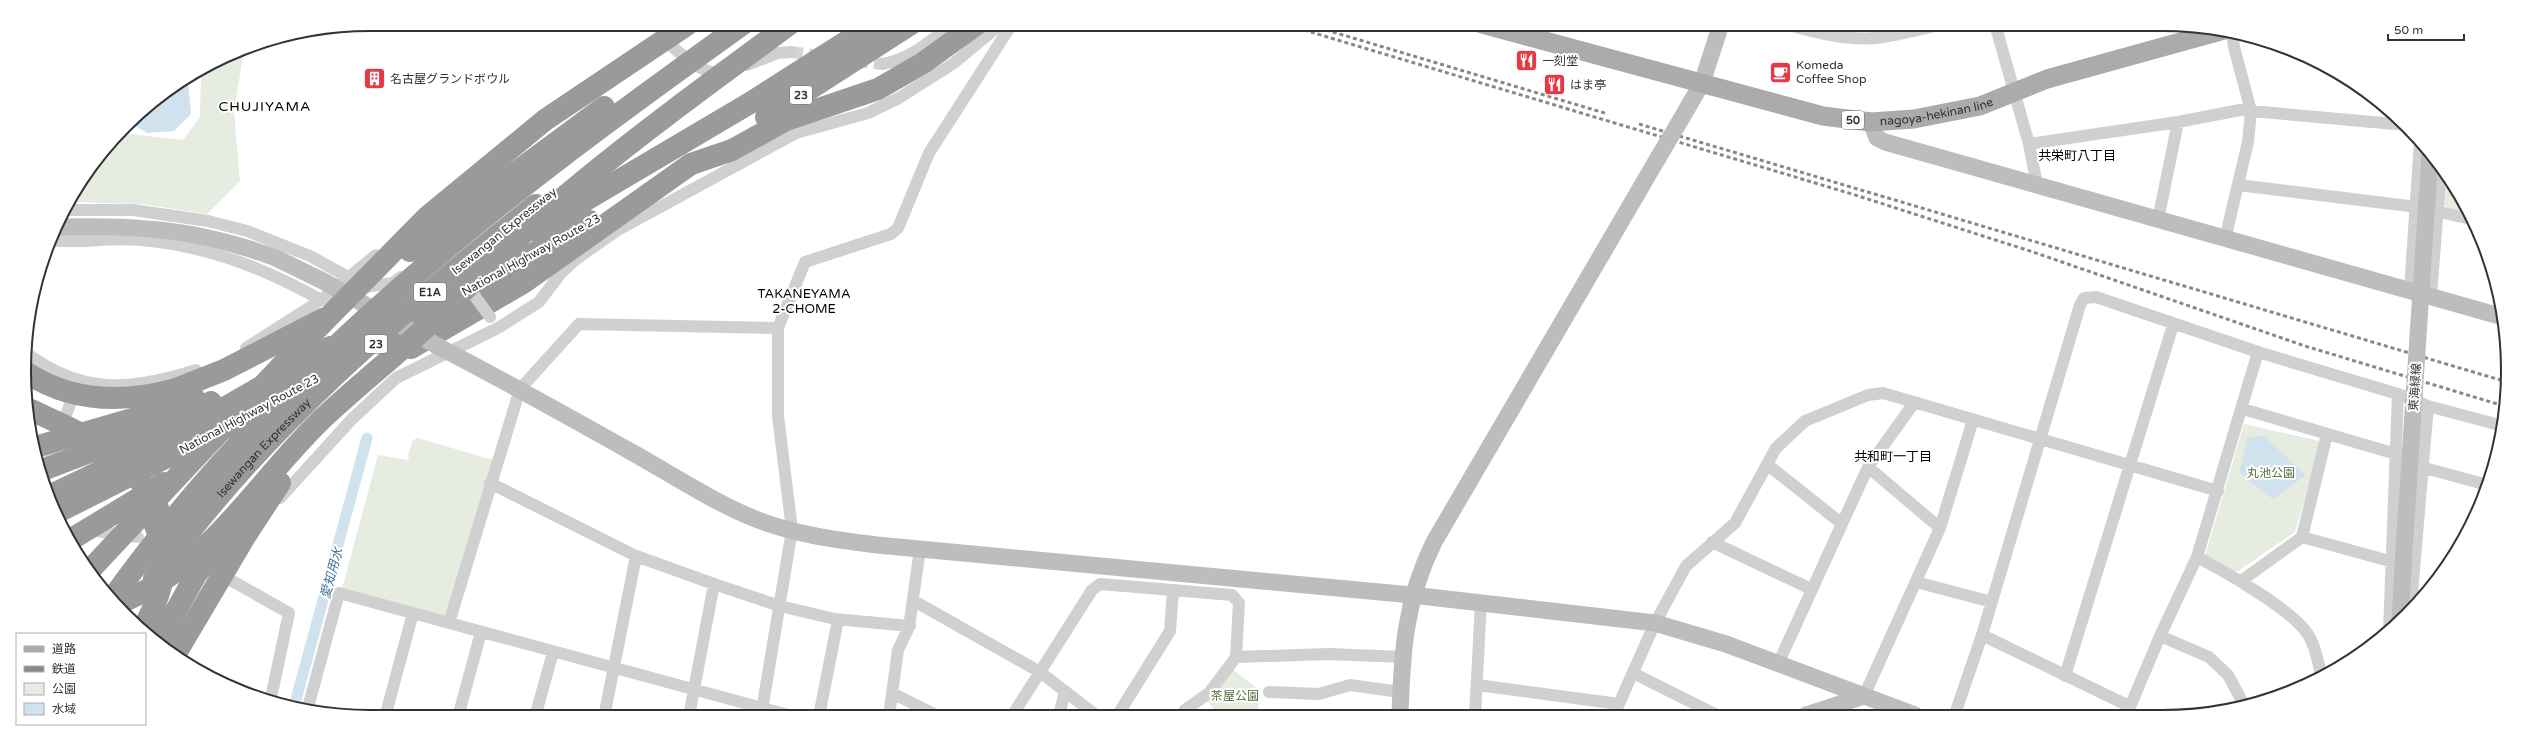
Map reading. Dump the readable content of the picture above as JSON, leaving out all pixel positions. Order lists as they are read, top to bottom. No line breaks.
{"streets":{"highway":["23","Isewangan Expressway","National Highway Route 23","E1A"],"main road":["nagoya-hekinan line","50"],"street":["東海緑線"]},"districts":["CHUJIYAMA","共栄町八丁目","TAKANEYAMA 2-CHOME","共和町一丁目"],"water":["愛知用水"],"parks":["丸池公園","茶屋公園"],"places":{"restaurant":["一刻堂","はま亭"],"cafe":["Komeda Coffee Shop"],"building":["名古屋グランドボウル"]},"legend":["道路","鉄道","公園","水域"],"scale_bar":"50 m"}
